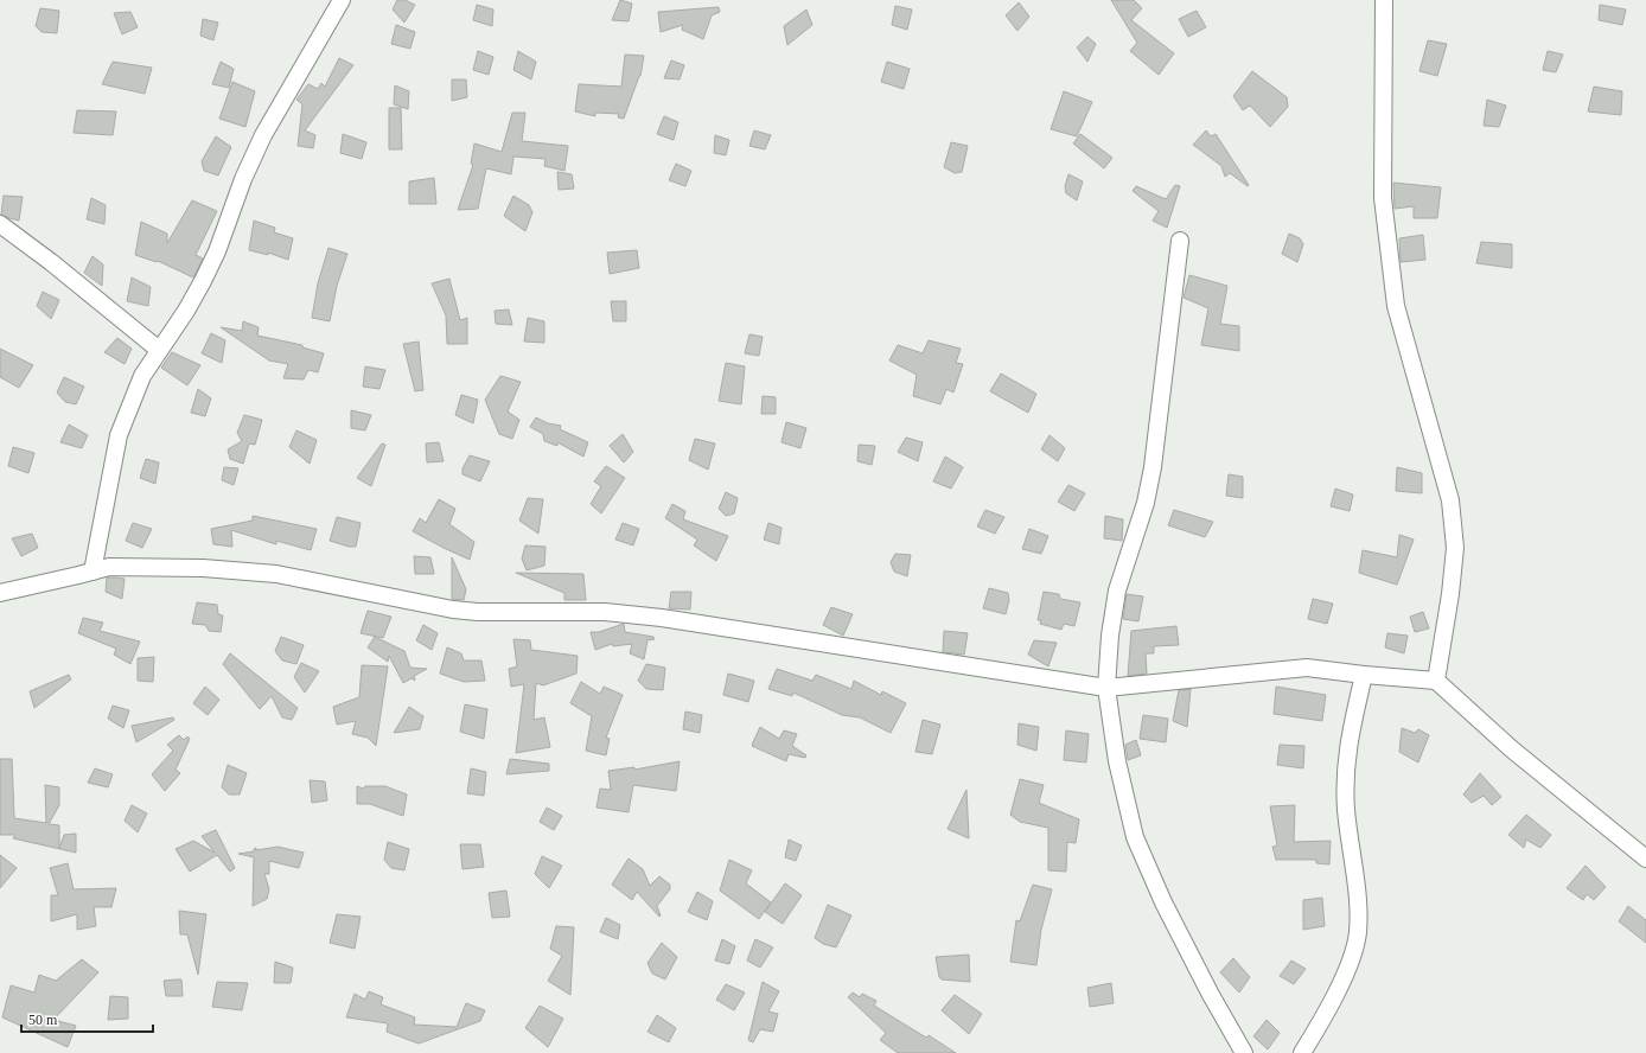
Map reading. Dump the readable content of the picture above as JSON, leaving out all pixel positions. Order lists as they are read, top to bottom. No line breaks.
{"scale_bar":"50 m"}
